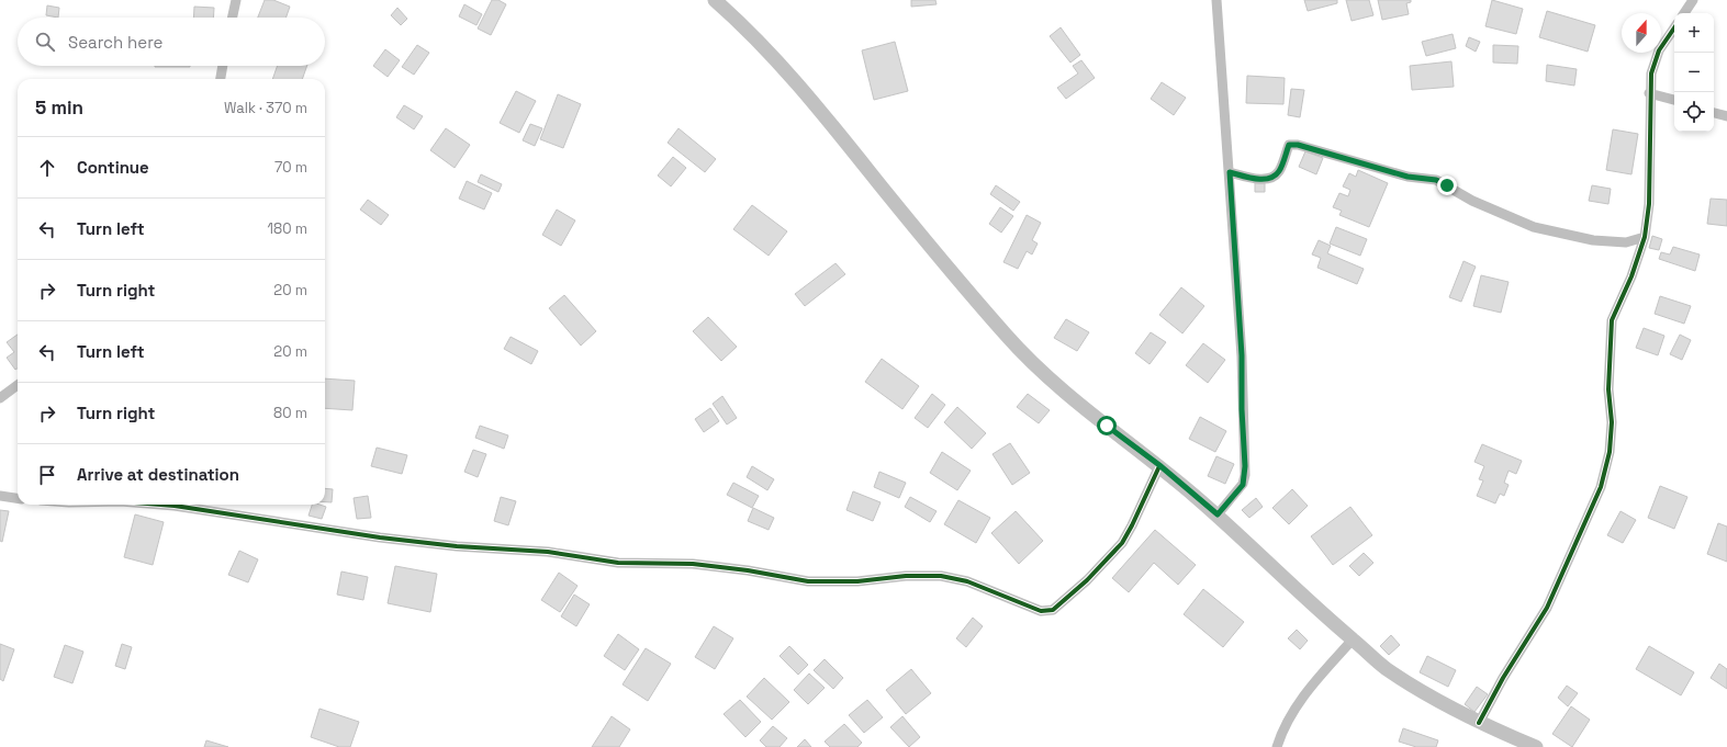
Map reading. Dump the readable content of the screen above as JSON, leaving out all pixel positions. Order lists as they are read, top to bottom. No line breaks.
{"north":"top","page":{"map_buttons":["+","−"],"search":"Search here","heading":["5 min","Walk · 370 m"],"list":[["Continue","70 m"],["Turn left","180 m"],["Turn right","20 m"],["Turn left","20 m"],["Turn right","80 m"],"Arrive at destination"]}}
